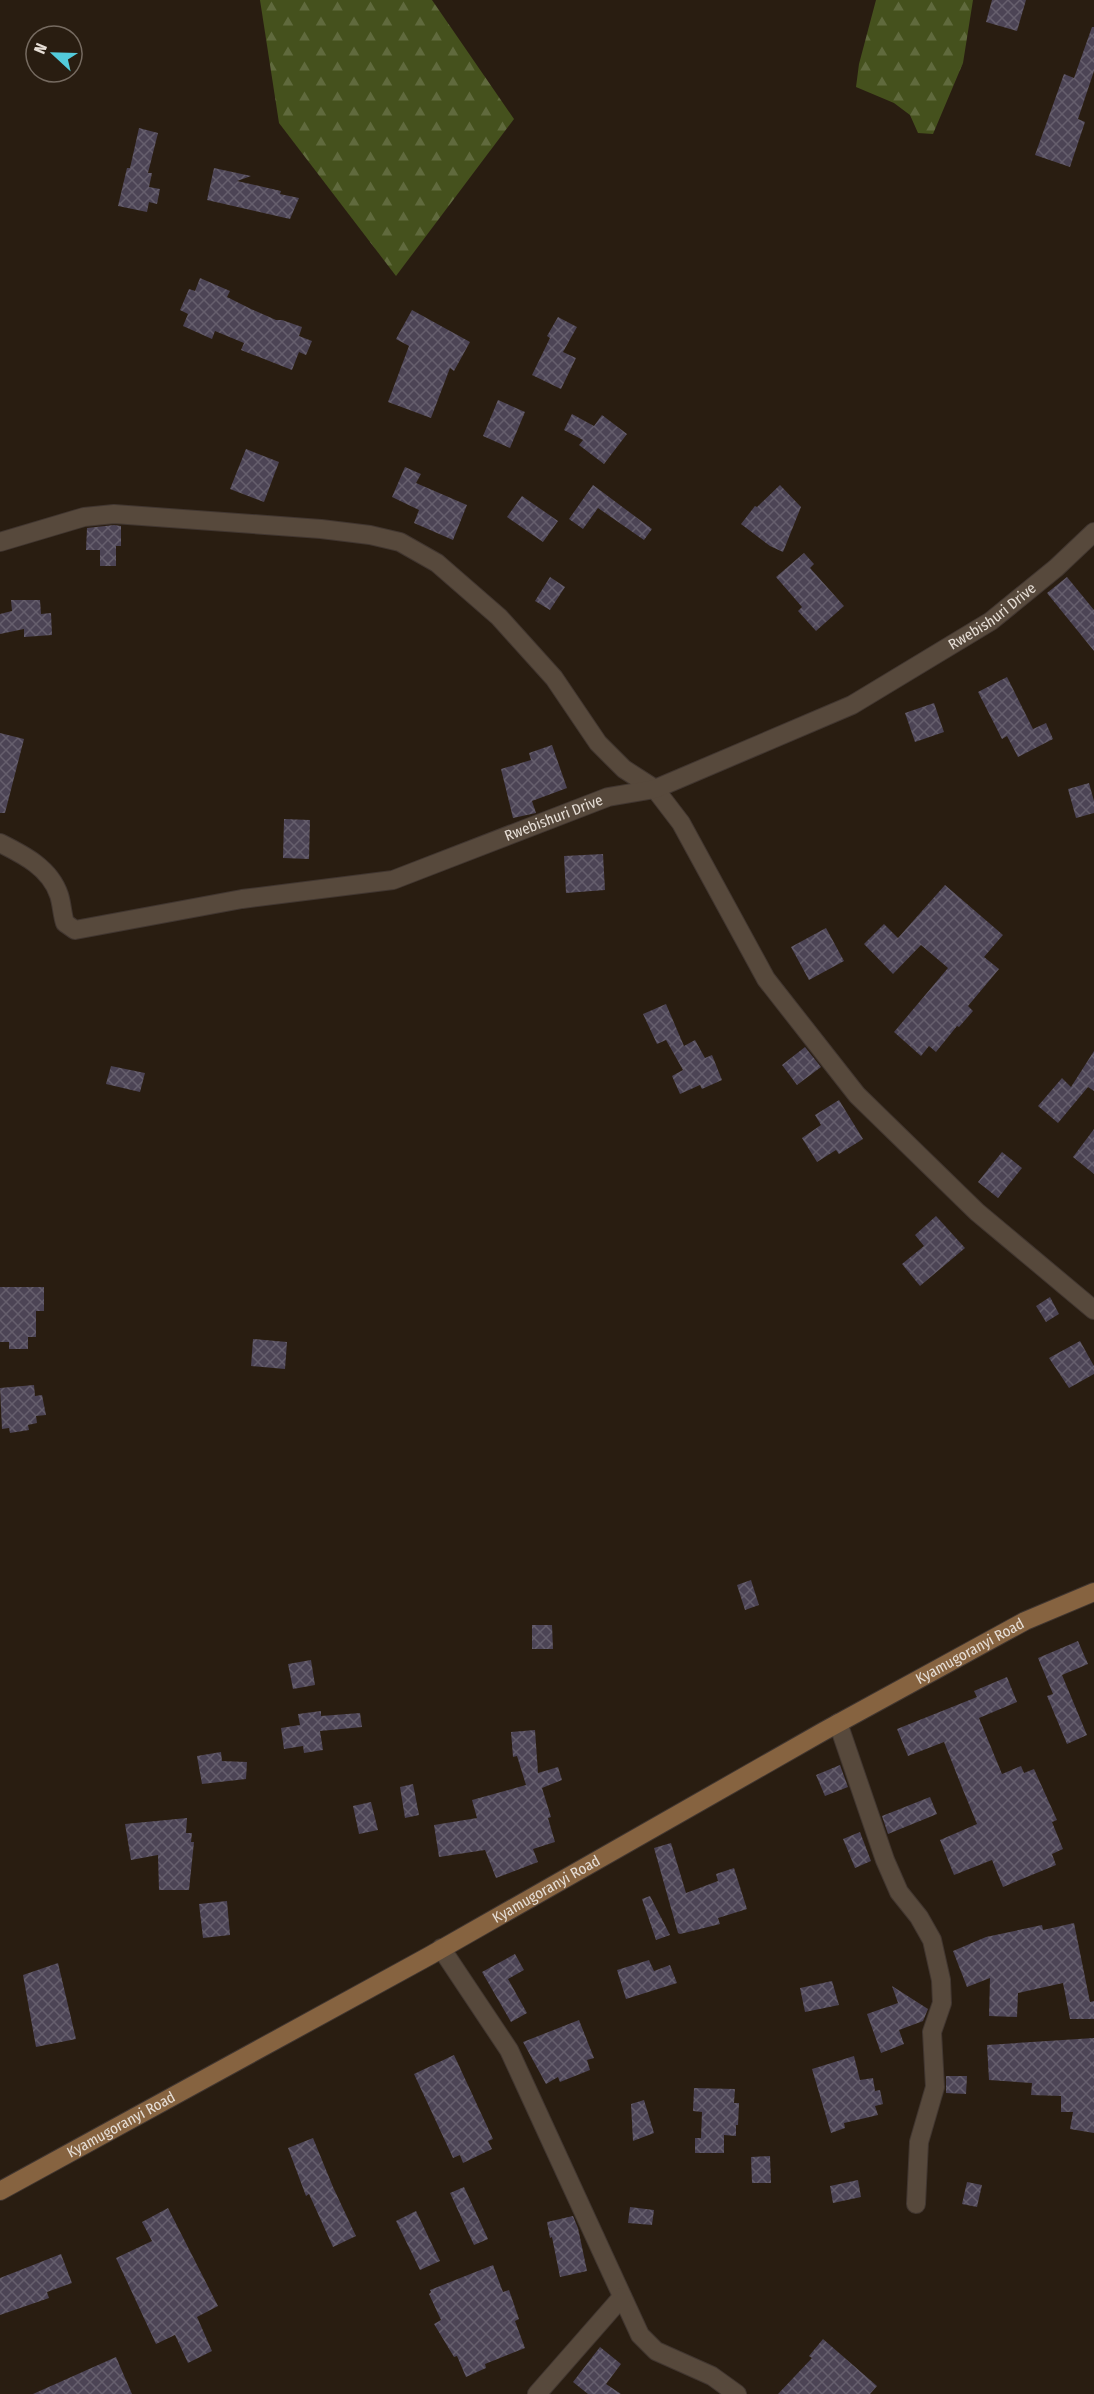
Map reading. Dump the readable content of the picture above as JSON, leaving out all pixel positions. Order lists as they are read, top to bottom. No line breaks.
{"streets":{"street":["Rwebishuri Drive","Kyamugoranyi Road"]},"north":"left"}
